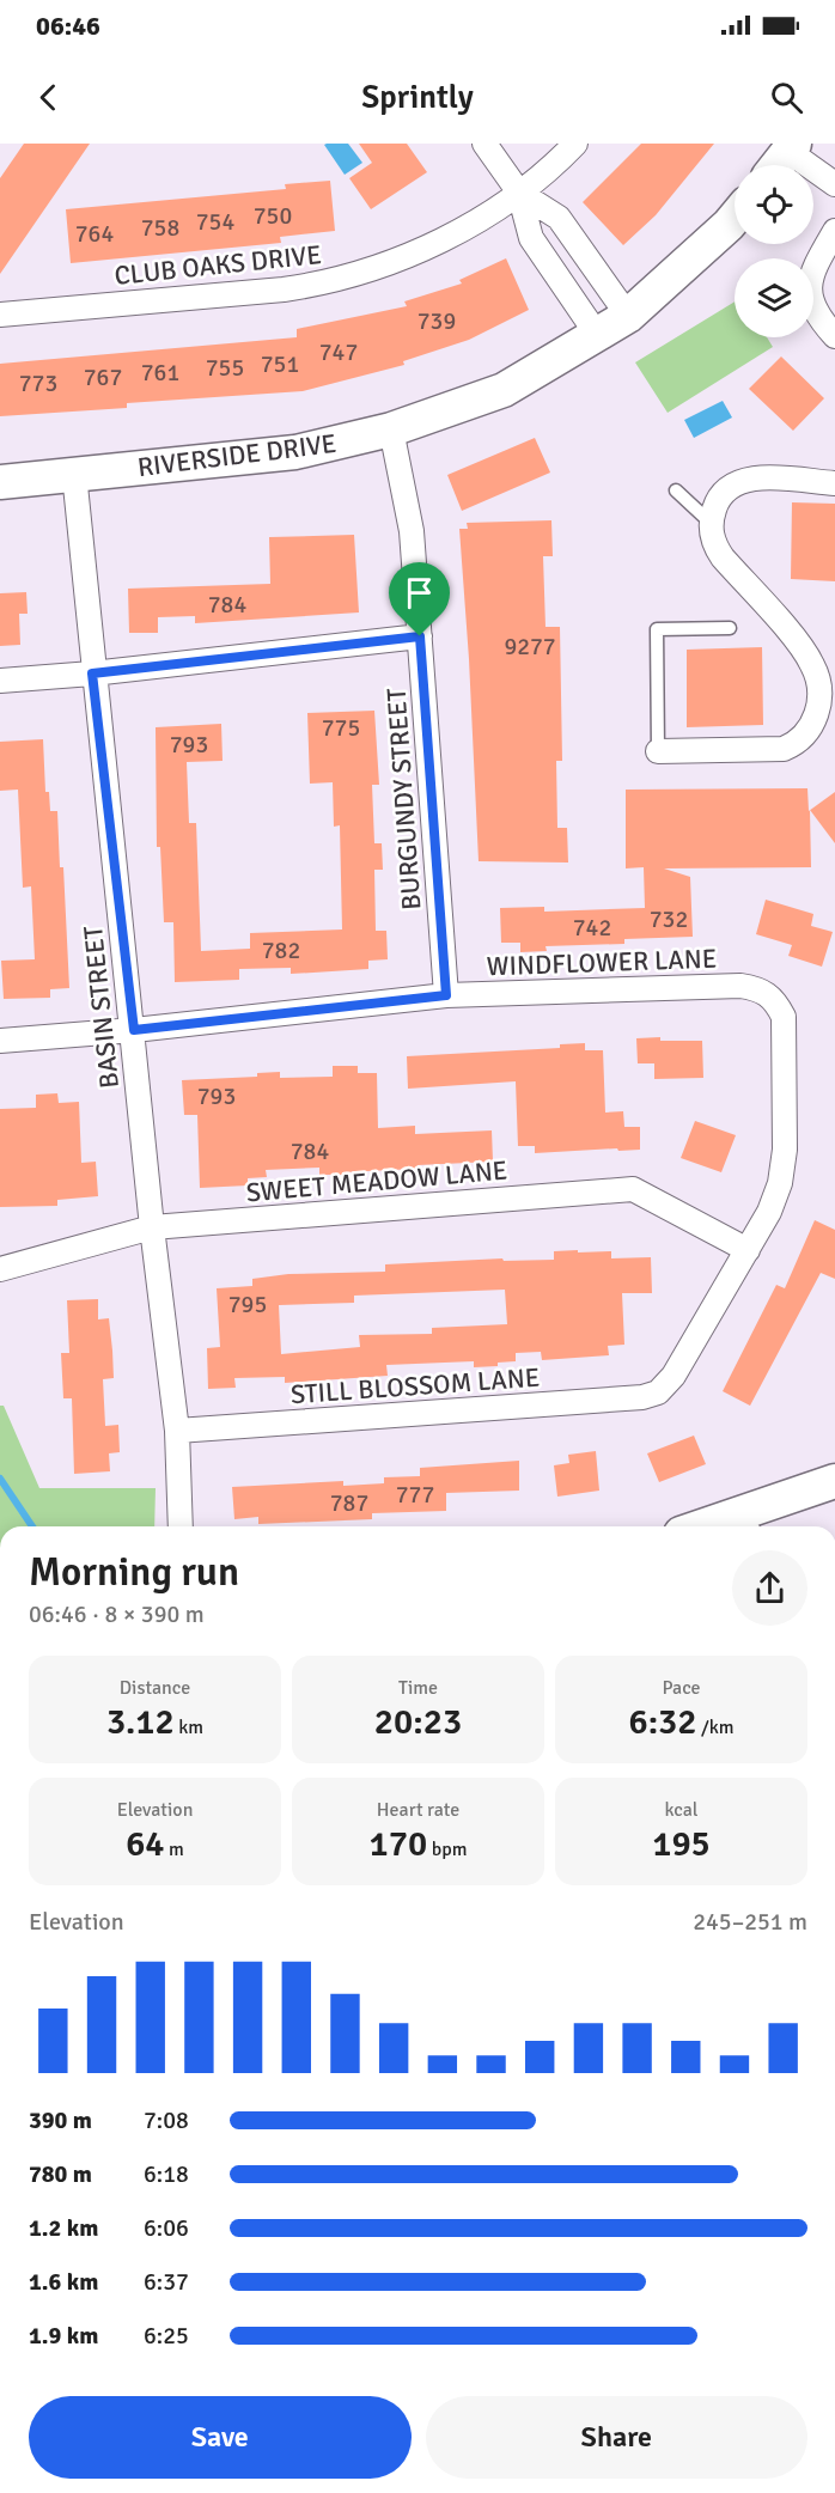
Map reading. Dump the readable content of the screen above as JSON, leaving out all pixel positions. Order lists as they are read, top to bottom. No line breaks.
{"streets":{"street":["CLUB OAKS DRIVE","RIVERSIDE DRIVE","BURGUNDY STREET","WINDFLOWER LANE","BASIN STREET","SWEET MEADOW LANE","STILL BLOSSOM LANE"]},"crossings":[["RIVERSIDE DRIVE","BURGUNDY STREET"],["RIVERSIDE DRIVE","BASIN STREET"],["BURGUNDY STREET","WINDFLOWER LANE"],["WINDFLOWER LANE","BASIN STREET"],["WINDFLOWER LANE","SWEET MEADOW LANE"],["WINDFLOWER LANE","STILL BLOSSOM LANE"],["BASIN STREET","SWEET MEADOW LANE"],["BASIN STREET","STILL BLOSSOM LANE"]],"house_numbers":["750","754","758","764","739","747","751","755","761","767","773","784","9277","775","793","732","742","782","793","784","795","777","787"],"page":{"status":"06:46","header":"Sprintly","heading":["Morning run","06:46 · 8 × 390 m"],"stats":[["Distance","3.12 km"],["Time","20:23"],["Pace","6:32 /km"],["Elevation","64 m"],["Heart rate","170 bpm"],["kcal","195"]],"chart":["Elevation","245–251 m"],"list":[{"name":"390 m","note":"7:08"},{"name":"780 m","note":"6:18"},{"name":"1.2 km","note":"6:06"},{"name":"1.6 km","note":"6:37"},{"name":"1.9 km","note":"6:25"}],"buttons":["Save","Share"]}}
